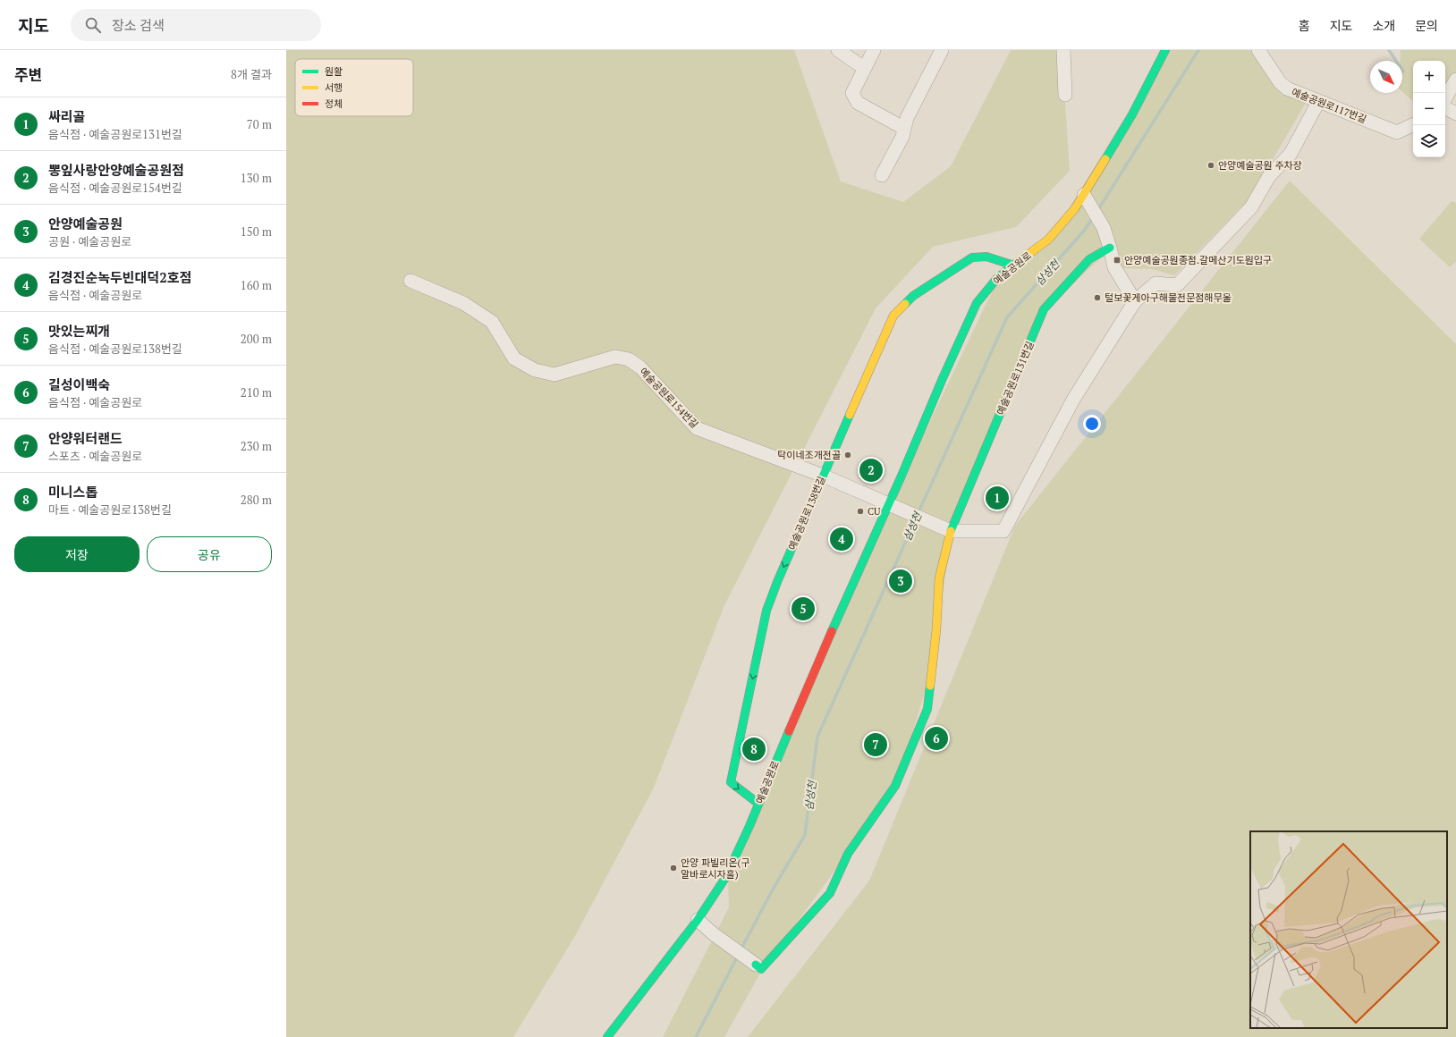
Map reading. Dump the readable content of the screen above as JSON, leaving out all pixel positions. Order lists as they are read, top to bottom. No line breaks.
{"streets":{"street":["예술공원로117번길","예술공원로","예술공원로131번길","예술공원로154번길","예술공원로138번길"]},"crossings":[["예술공원로","예술공원로154번길"],["예술공원로","예술공원로138번길"],["예술공원로131번길","예술공원로154번길"],["예술공원로154번길","예술공원로138번길"]],"one_way":["예술공원로138번길"],"water":["삼성천"],"places":{"other":["안양예술공원 주차장","털보꽃게아구해물전문점해무울","탁이네조개전골","CU","안양 파빌리온(구 알바로시자홀)"],"transit":["안양예술공원종점.갈메산기도원입구"]},"legend":["원활","서행","정체"],"north":"bottom right","page":{"header":"지도","search":"장소 검색","nav":["홈","지도","소개","문의"],"heading":["주변","8개 결과"],"map_buttons":["+","−"],"list":[{"mark":"1","name":"싸리골","note":"음식점 · 예술공원로131번길","value":"70 m"},{"mark":"2","name":"뽕잎사랑안양예술공원점","note":"음식점 · 예술공원로154번길","value":"130 m"},{"mark":"3","name":"안양예술공원","note":"공원 · 예술공원로","value":"150 m"},{"mark":"4","name":"김경진순녹두빈대덕2호점","note":"음식점 · 예술공원로","value":"160 m"},{"mark":"5","name":"맛있는찌개","note":"음식점 · 예술공원로138번길","value":"200 m"},{"mark":"6","name":"길성이백숙","note":"음식점 · 예술공원로","value":"210 m"},{"mark":"7","name":"안양워터랜드","note":"스포츠 · 예술공원로","value":"230 m"},{"mark":"8","name":"미니스톱","note":"마트 · 예술공원로138번길","value":"280 m"}],"pins":["2","1","4","3","5","6","7","8"],"buttons":["저장","공유"]}}
